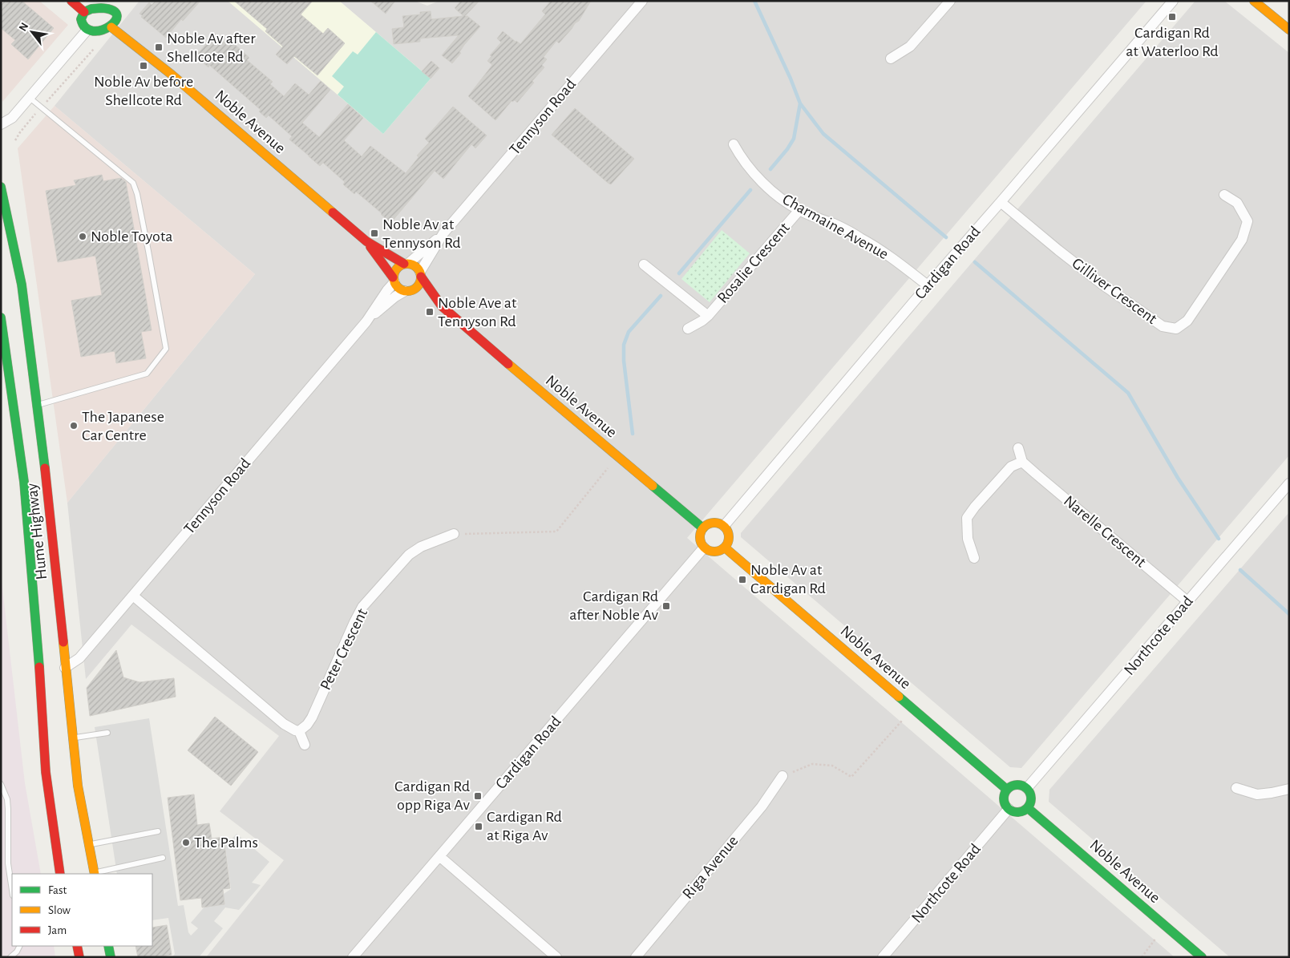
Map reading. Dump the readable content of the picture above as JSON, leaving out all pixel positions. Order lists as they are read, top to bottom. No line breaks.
{"streets":{"main road":["Noble Avenue","Hume Highway"],"street":["Tennyson Road","Charmaine Avenue","Rosalie Crescent","Cardigan Road","Gilliver Crescent","Narelle Crescent","Northcote Road","Peter Crescent","Riga Avenue"]},"crossings":[["Tennyson Road","Noble Avenue"],["Tennyson Road","Hume Highway"],["Noble Avenue","Cardigan Road"],["Noble Avenue","Northcote Road"],["Charmaine Avenue","Rosalie Crescent"],["Charmaine Avenue","Cardigan Road"],["Cardigan Road","Gilliver Crescent"],["Narelle Crescent","Northcote Road"]],"places":{"transit":["Cardigan Rd at Waterloo Rd","Noble Av after Shellcote Rd","Noble Av before Shellcote Rd","Noble Av at Tennyson Rd","Noble Ave at Tennyson Rd","Noble Av at Cardigan Rd","Cardigan Rd after Noble Av","Cardigan Rd opp Riga Av","Cardigan Rd at Riga Av"],"other":["Noble Toyota","The Japanese Car Centre","The Palms"]},"legend":["Fast","Slow","Jam"],"north":"top left"}
